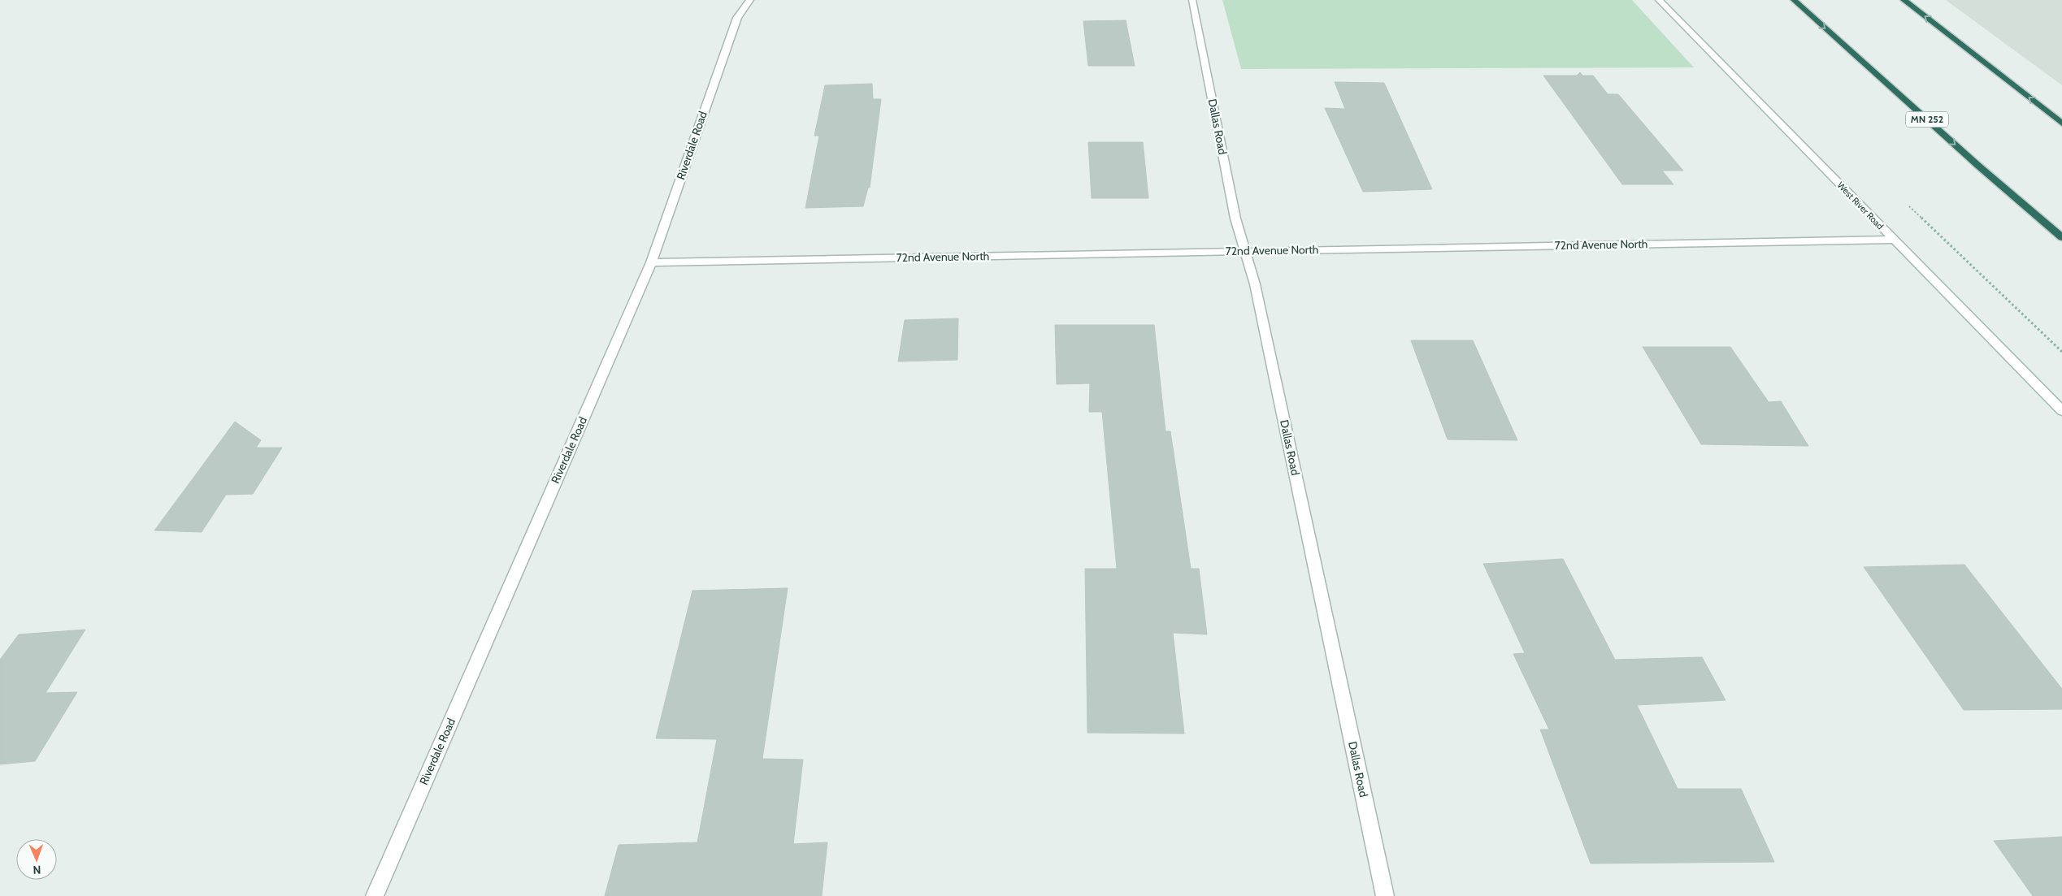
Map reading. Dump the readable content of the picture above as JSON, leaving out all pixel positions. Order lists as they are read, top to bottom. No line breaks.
{"streets":{"highway":["MN 252"],"street":["Dallas Road","Riverdale Road","West River Road","72nd Avenue North"]},"crossings":[["Dallas Road","72nd Avenue North"],["Riverdale Road","72nd Avenue North"],["West River Road","72nd Avenue North"]],"north":"bottom"}
